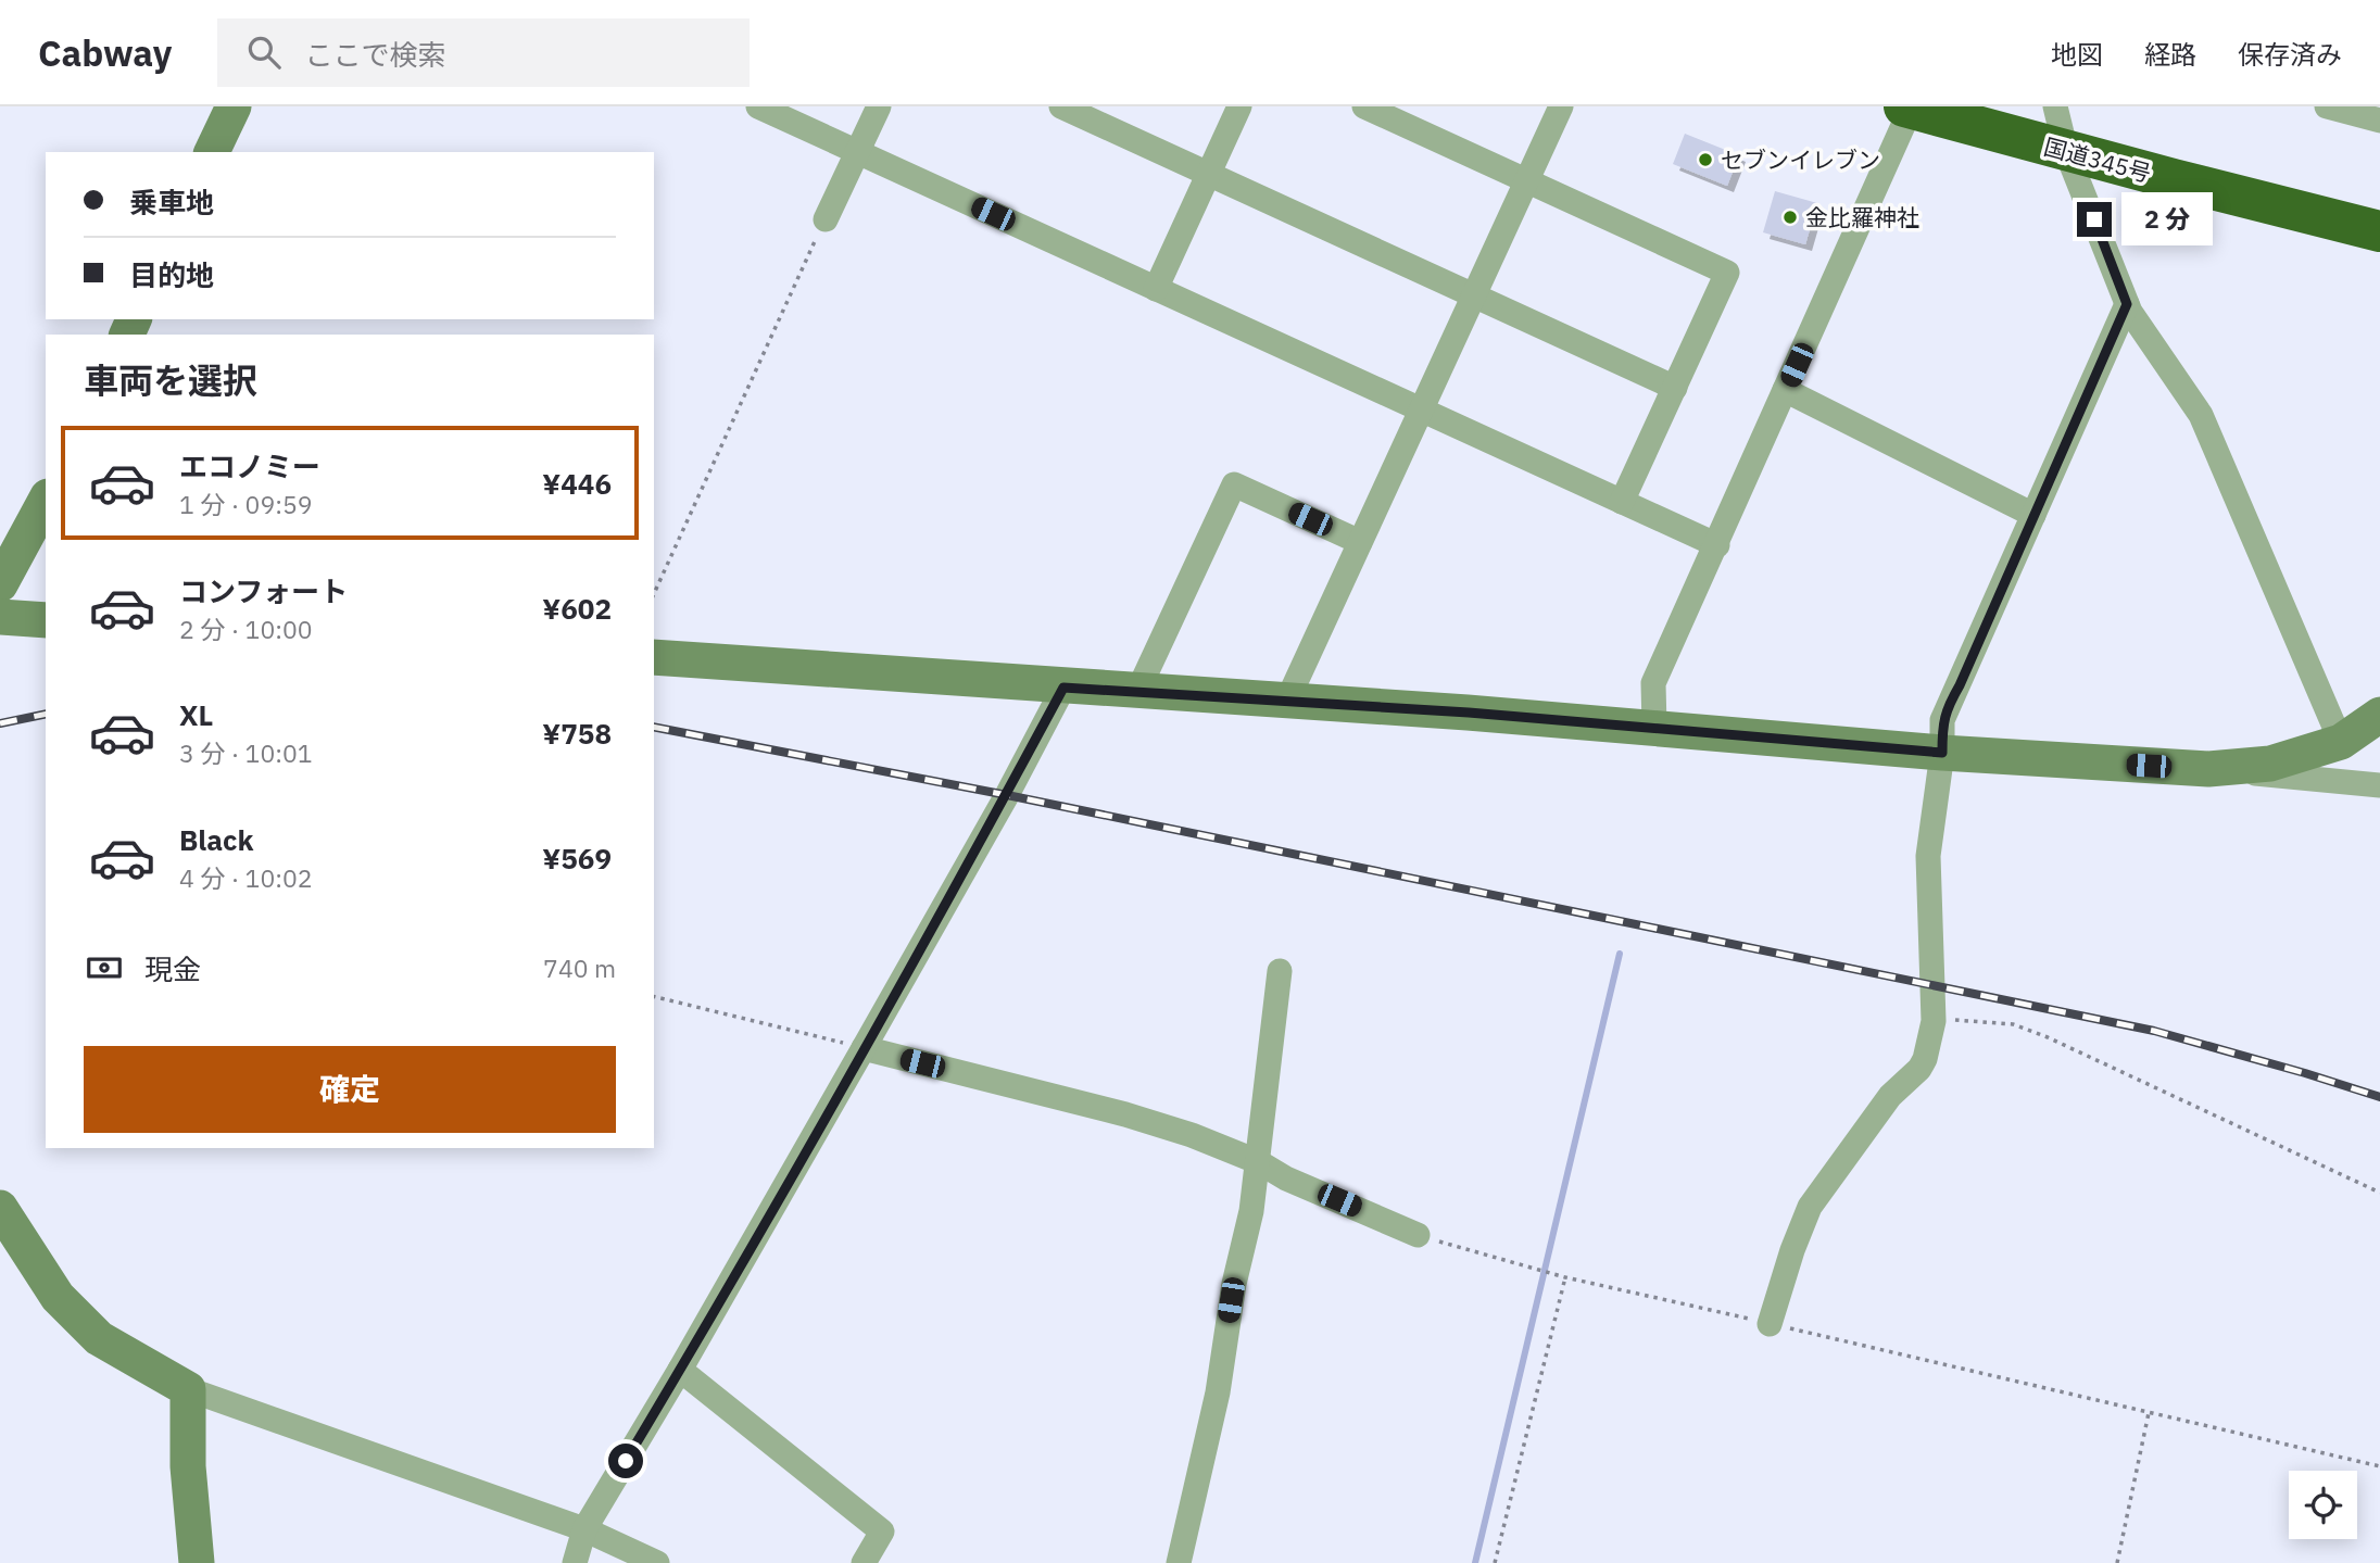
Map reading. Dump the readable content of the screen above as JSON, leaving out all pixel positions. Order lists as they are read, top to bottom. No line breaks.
{"streets":{"highway":["国道345号"]},"places":["セブンイレブン","金比羅神社"],"page":{"header":"Cabway","search":"ここで検索","nav":["地図","経路","保存済み"],"banner":["乗車地","目的地"],"bubble":"2 分","heading":"車両を選択","list":[{"name":"エコノミー","note":"1 分 · 09:59","value":"¥446"},{"name":"コンフォート","note":"2 分 · 10:00","value":"¥602"},{"name":"XL","note":"3 分 · 10:01","value":"¥758"},{"name":"Black","note":"4 分 · 10:02","value":"¥569"}],"pay":["現金","740 m"],"buttons":"確定"}}
